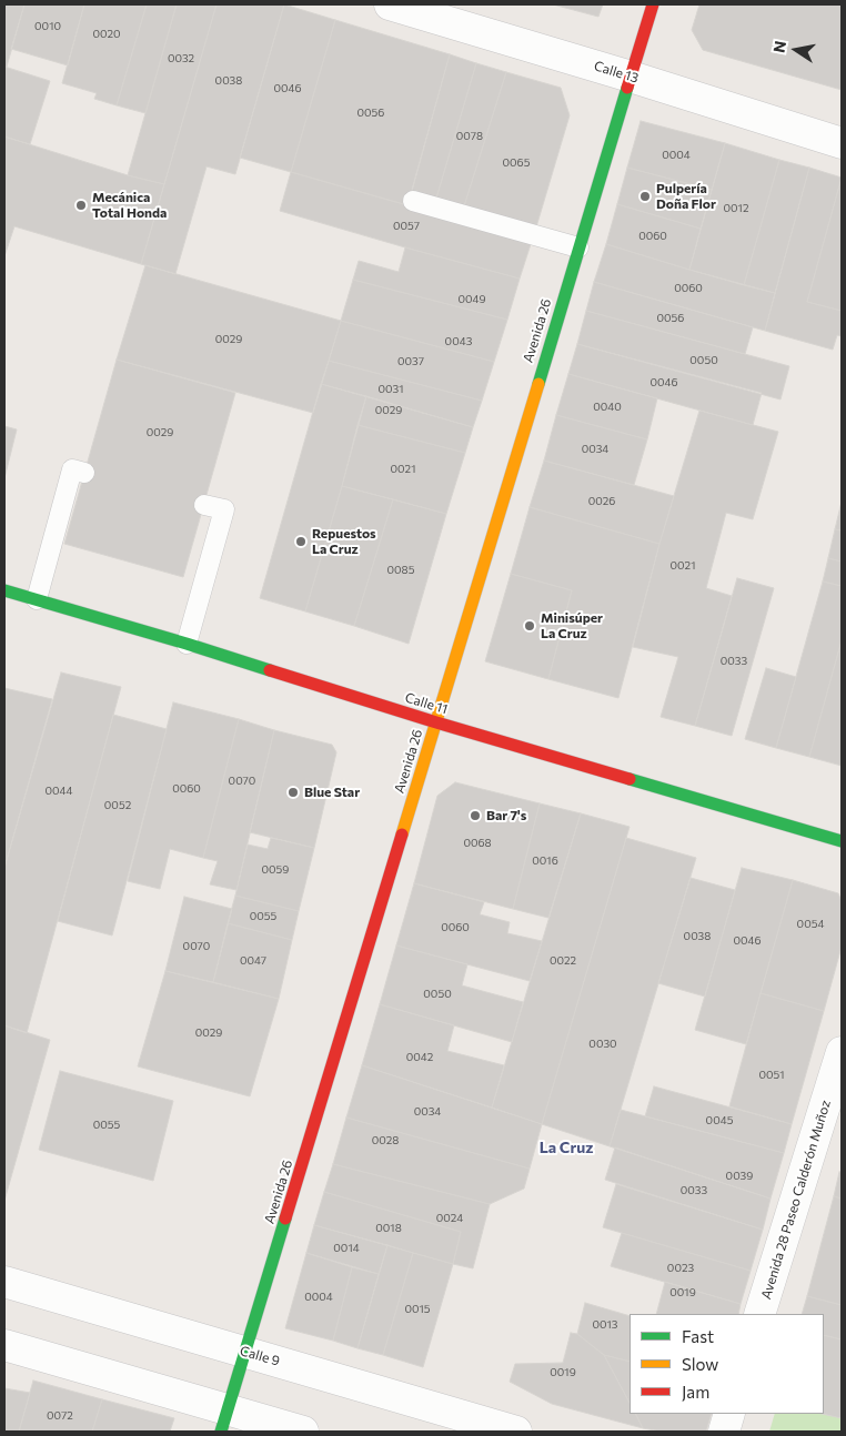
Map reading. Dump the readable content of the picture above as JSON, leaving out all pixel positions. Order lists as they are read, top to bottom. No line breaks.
{"streets":{"street":["Calle 13","Avenida 26","Calle 11","Avenida 28 Paseo Calderón Muñoz","Calle 9"]},"crossings":[["Calle 13","Avenida 26"],["Avenida 26","Calle 11"],["Avenida 26","Calle 9"]],"districts":["La Cruz"],"places":["Pulpería Doña Flor","Mecánica Total Honda","Repuestos La Cruz","Minisúper La Cruz","Blue Star","Bar 7's"],"house_numbers":["0010","0020","0032","0038","0046","0056","0078","0004","0065","0012","0057","0060","0060","0049","0056","0029","0043","0050","0037","0046","0031","0040","0029","0029","0034","0021","0026","0021","0085","0033","0070","0060","0044","0052","0068","0016","0059","0055","0054","0060","0038","0046","0070","0047","0022","0050","0029","0030","0042","0051","0034","0045","0055","0028","0039","0033","0024","0018","0014","0023","0019","0004","0015","0013","0019","0072"],"legend":["Fast","Slow","Jam"],"north":"left"}
